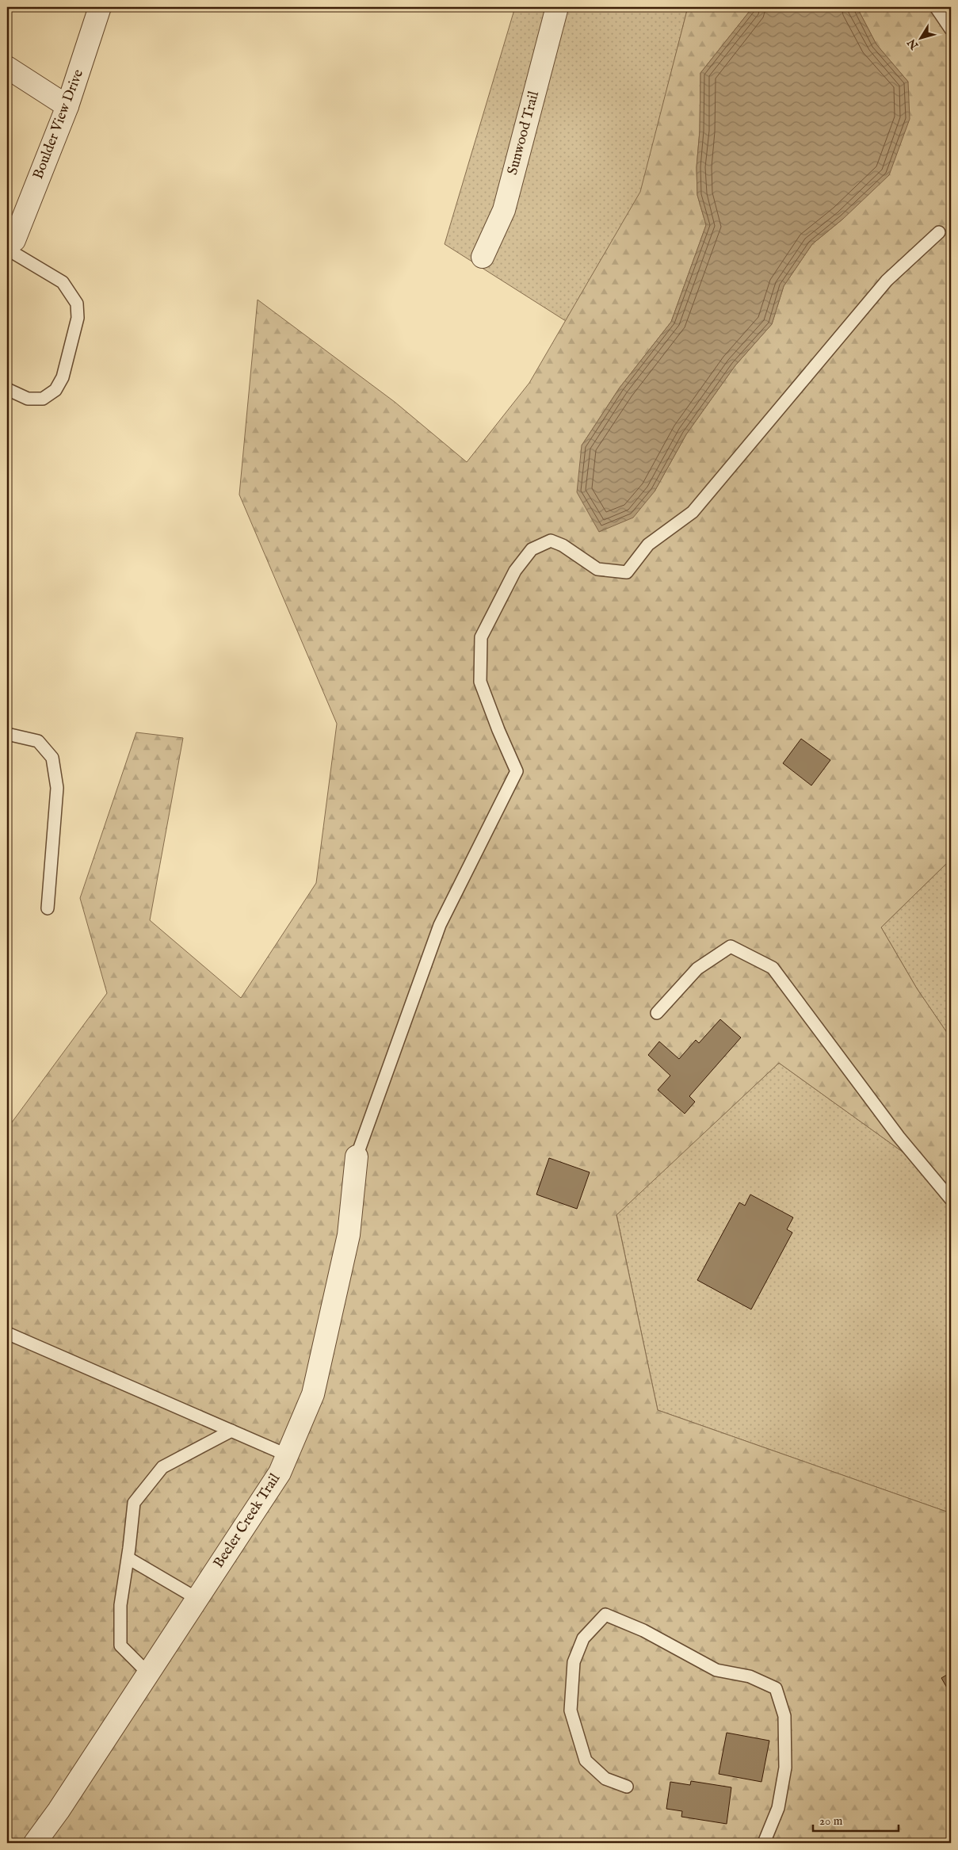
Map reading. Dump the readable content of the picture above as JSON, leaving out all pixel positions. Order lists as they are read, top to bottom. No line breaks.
{"streets":{"street":["Boulder View Drive","Sunwood Trail","Beeler Creek Trail"]},"scale_bar":"20 m","north":"bottom left"}
